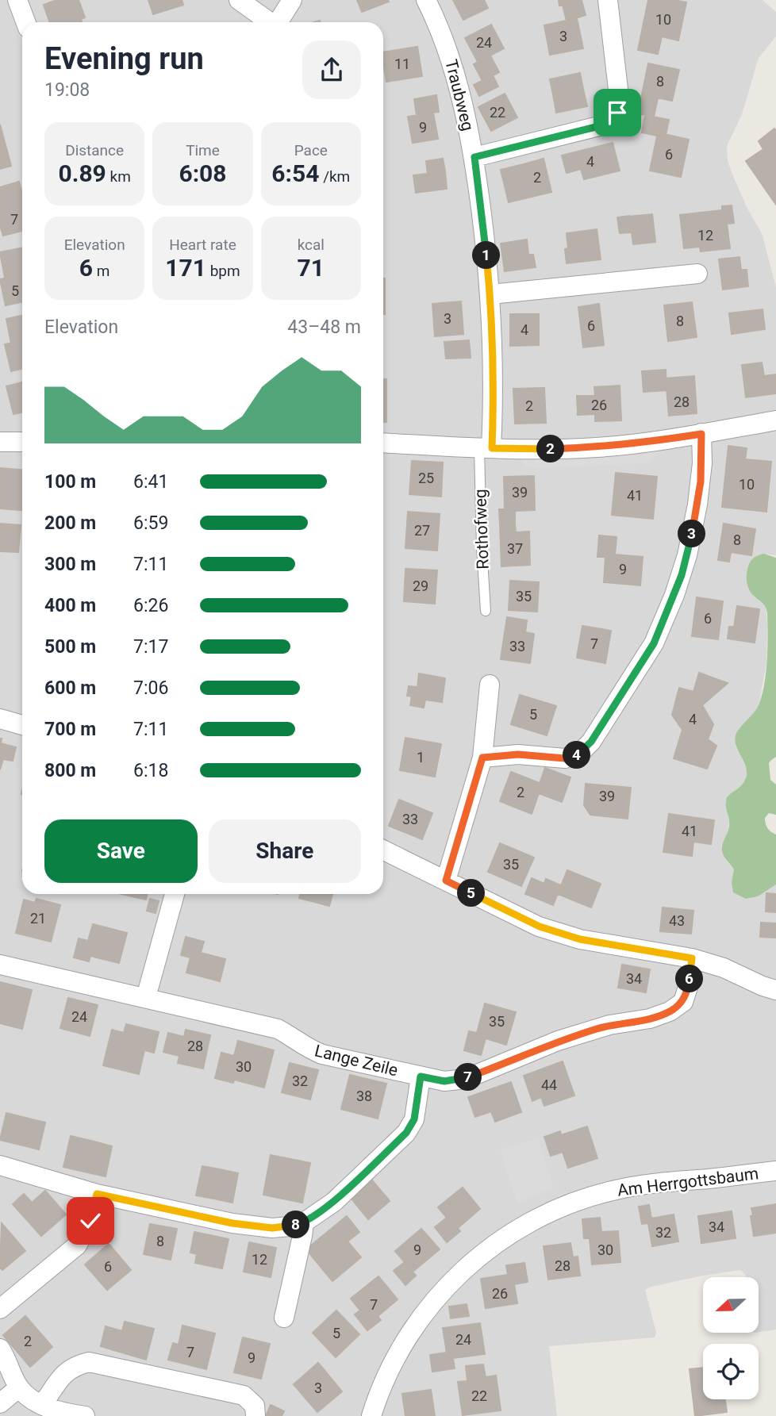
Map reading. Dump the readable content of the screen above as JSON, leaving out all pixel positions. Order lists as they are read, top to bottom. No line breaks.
{"streets":{"street":["Traubweg","Lange Zeile","Am Herrgottsbaum"],"lane":["Rothofweg"]},"crossings":[["Traubweg","Rothofweg"]],"house_numbers":["10","3","24","11","8","22","9","6","4","2","7","12","5","3","8","6","4","28","26","2","25","10","39","41","27","8","37","9","29","35","6","7","33","5","4","1","2","39","33","41","35","21","43","34","24","35","28","30","32","44","38","34","32","8","9","30","12","28","6","26","7","5","24","2","7","9","3","22"],"north":"left","page":{"heading":["Evening run","19:08"],"stats":[["Distance","0.89 km"],["Time","6:08"],["Pace","6:54 /km"],["Elevation","6 m"],["Heart rate","171 bpm"],["kcal","71"]],"pins":["1","2","3","4","5","6","7","8"],"chart":["Elevation","43–48 m"],"list":[{"name":"100 m","note":"6:41"},{"name":"200 m","note":"6:59"},{"name":"300 m","note":"7:11"},{"name":"400 m","note":"6:26"},{"name":"500 m","note":"7:17"},{"name":"600 m","note":"7:06"},{"name":"700 m","note":"7:11"},{"name":"800 m","note":"6:18"}],"buttons":["Save","Share"]}}
